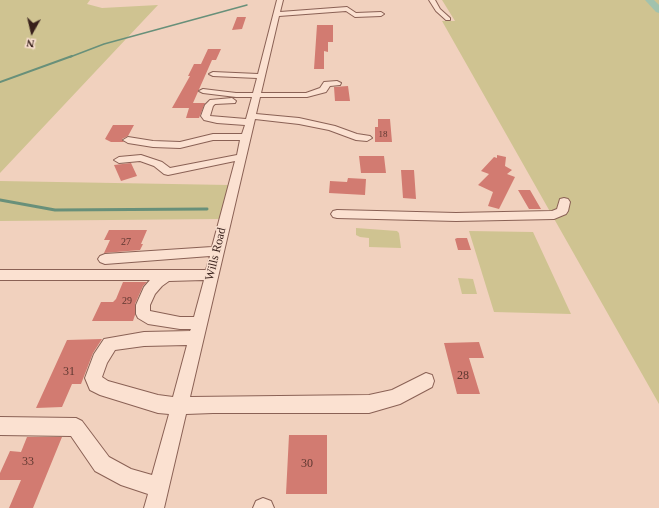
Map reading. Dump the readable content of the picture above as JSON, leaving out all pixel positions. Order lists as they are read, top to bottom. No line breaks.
{"streets":{"street":["Wills Road"]},"house_numbers":["18","27","29","31","28","33","30"],"north":"bottom"}
